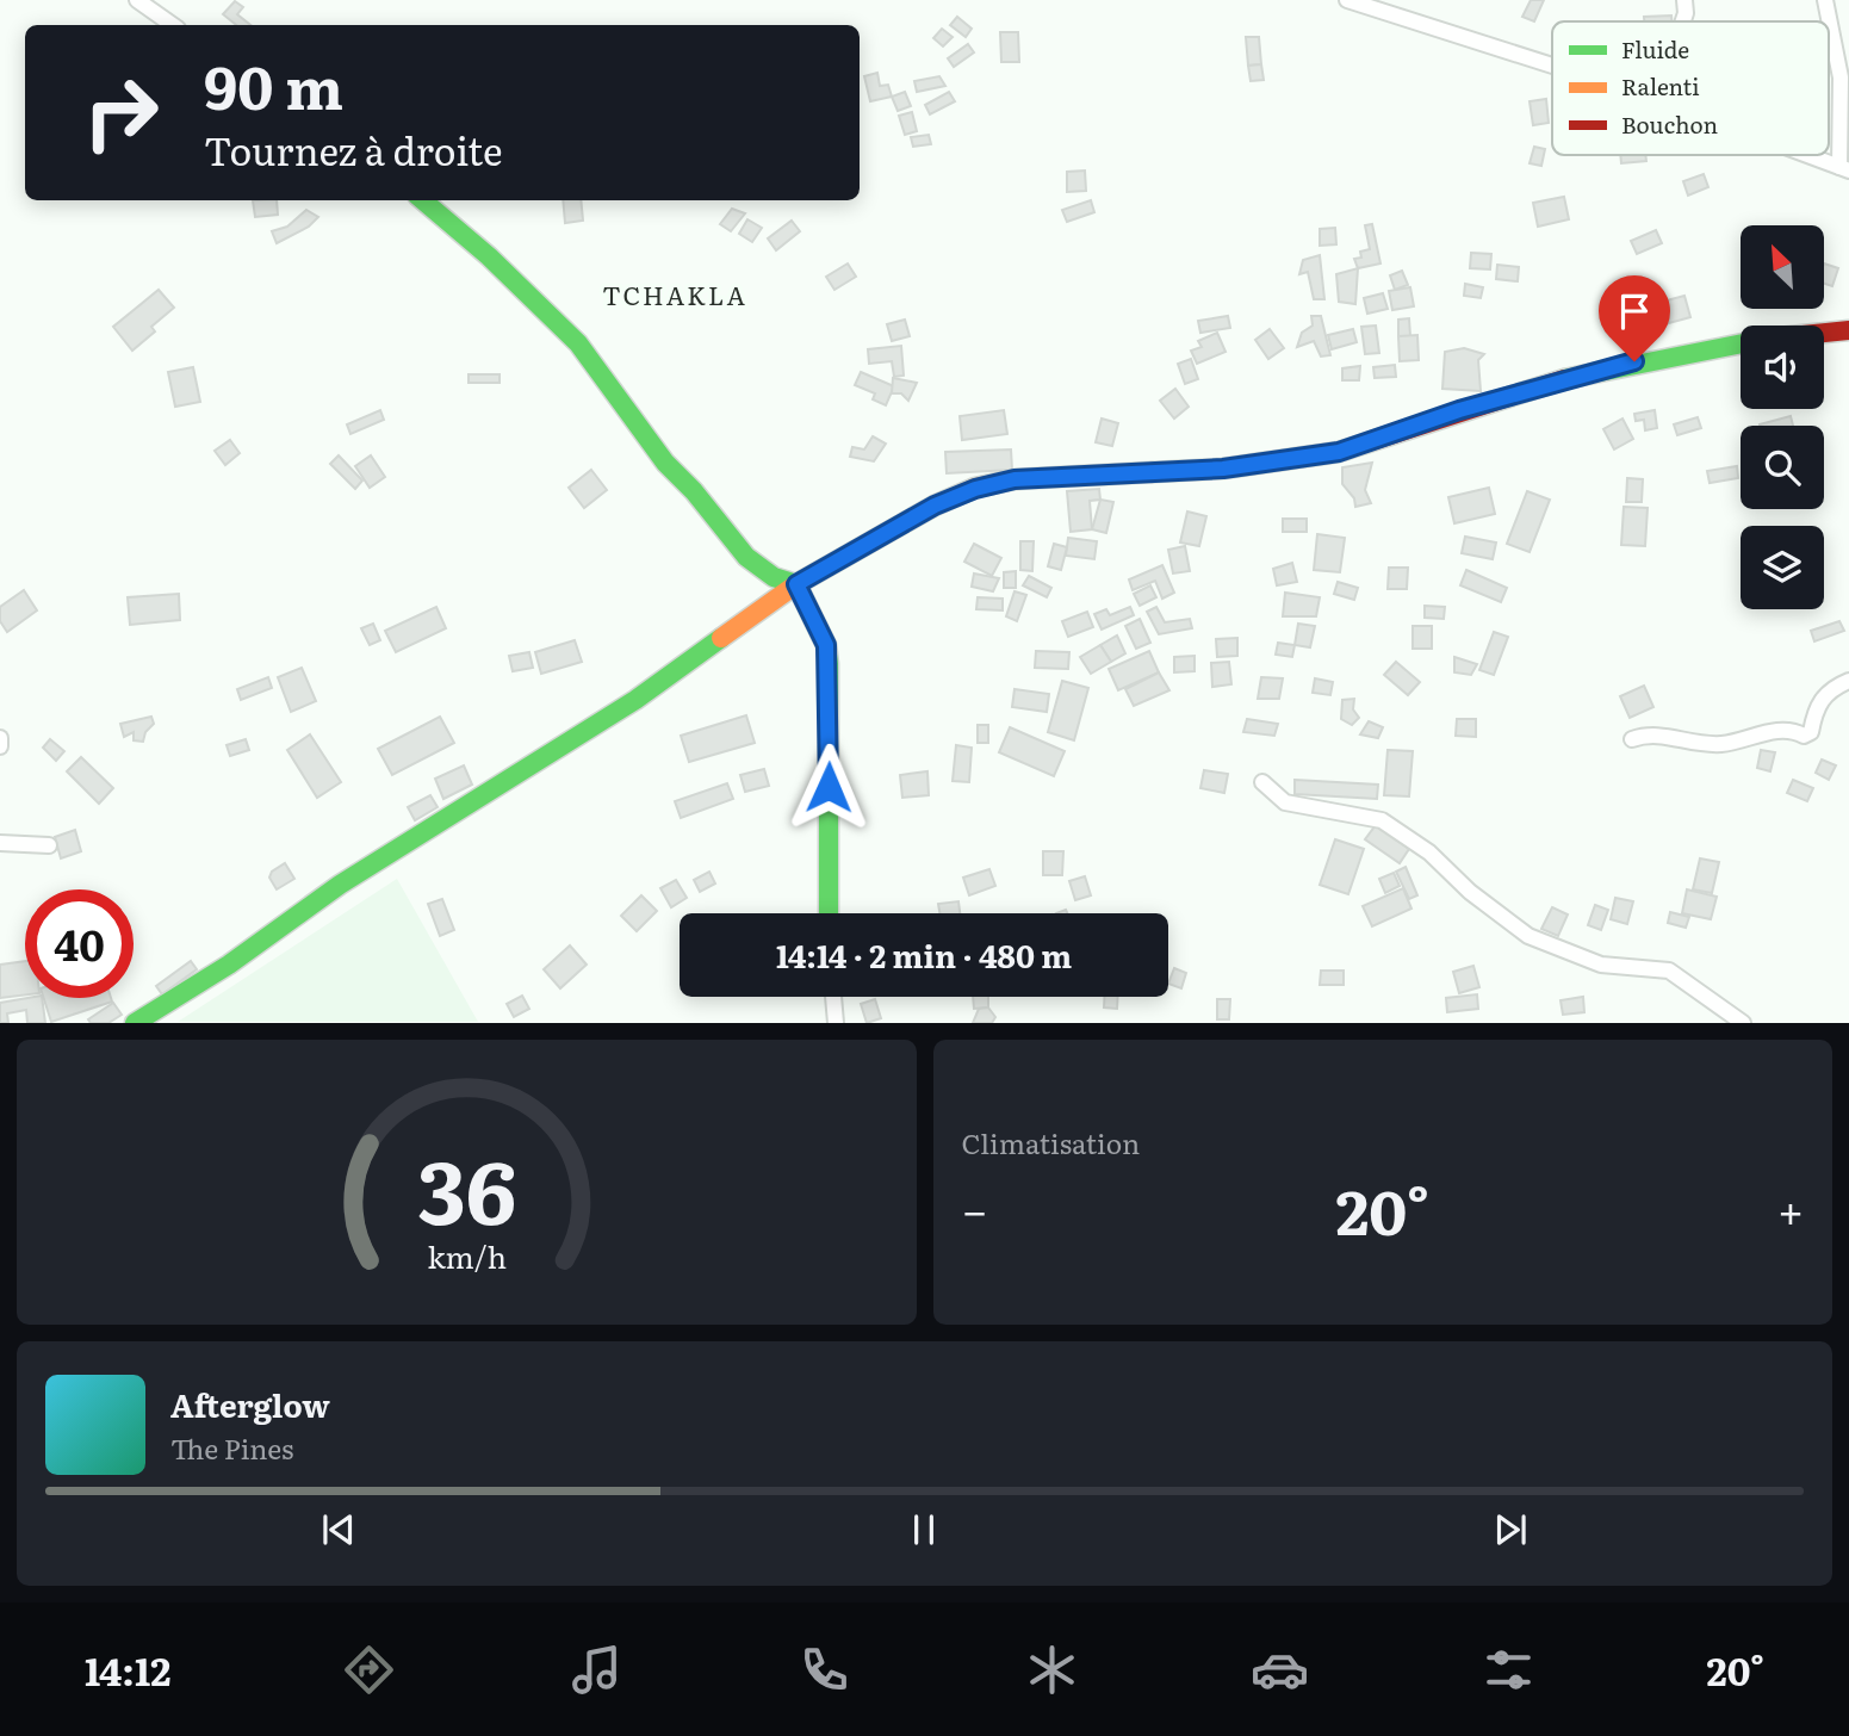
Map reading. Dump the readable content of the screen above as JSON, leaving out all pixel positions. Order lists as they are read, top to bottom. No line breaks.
{"districts":["TCHAKLA"],"legend":["Fluide","Ralenti","Bouchon"],"north":"top left","page":{"turn":["90 m","Tournez à droite"],"limit":"40","trip":"14:14 · 2 min · 480 m","tile":"Climatisation","heat":["−","20°","+"],"song":["Afterglow","The Pines"],"tabs":["14:12","20°"],"gauge":["36","km/h"]}}
